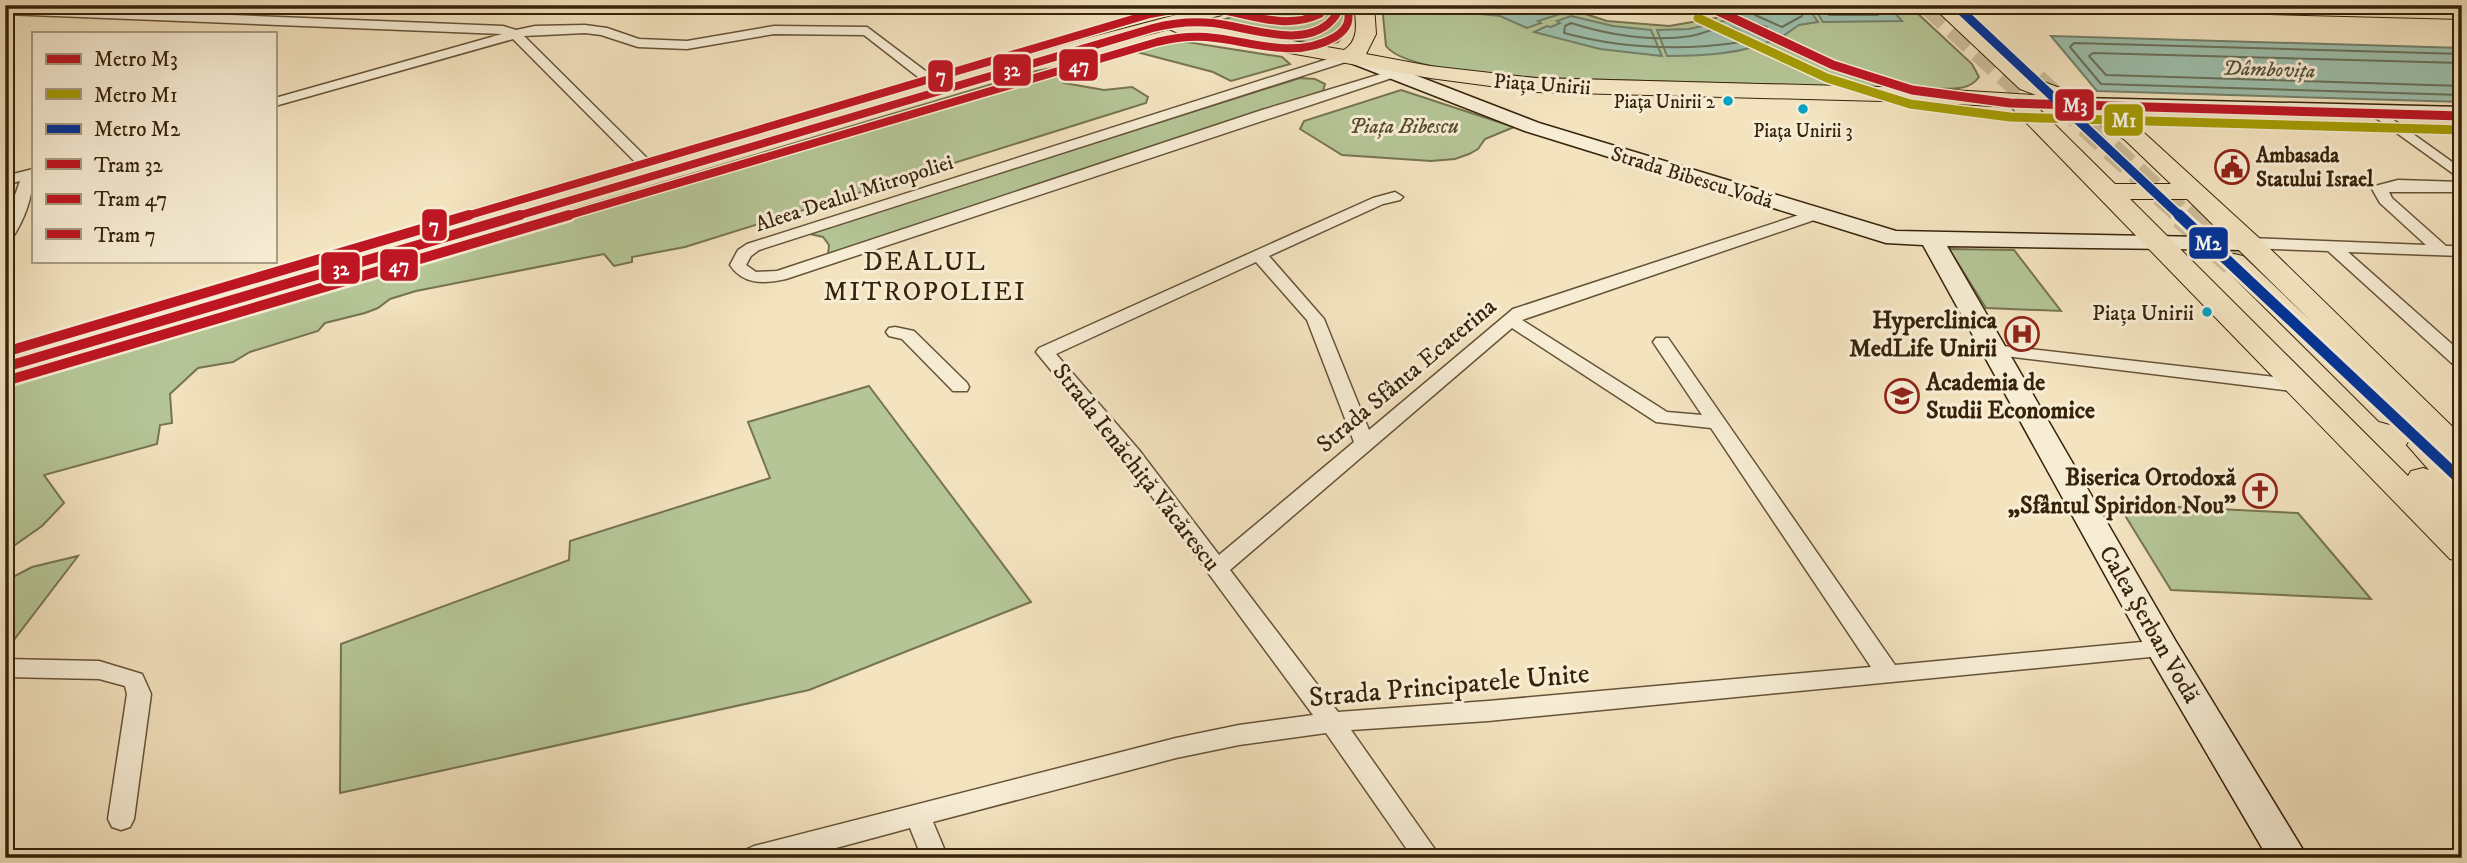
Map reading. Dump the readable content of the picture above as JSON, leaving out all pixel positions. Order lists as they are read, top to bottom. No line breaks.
{"streets":{"main road":["Piața Unirii"],"street":["Strada Bibescu Vodă","Aleea Dealul Mitropoliei","Strada Sfânta Ecaterina","Strada Ienăchiță Văcărescu","Calea Șerban Vodă","Strada Principatele Unite"]},"crossings":[["Piața Unirii","Strada Bibescu Vodă"],["Piața Unirii","Aleea Dealul Mitropoliei"],["Strada Bibescu Vodă","Aleea Dealul Mitropoliei"],["Strada Bibescu Vodă","Strada Sfânta Ecaterina"],["Strada Bibescu Vodă","Calea Șerban Vodă"],["Strada Sfânta Ecaterina","Strada Ienăchiță Văcărescu"],["Strada Ienăchiță Văcărescu","Strada Principatele Unite"],["Calea Șerban Vodă","Strada Principatele Unite"]],"districts":["DEALUL MITROPOLIEI"],"water":["Dâmbovița"],"parks":["Piața Bibescu"],"places":{"other":["Piața Unirii 2","Piața Unirii 3","Piața Unirii"],"public building":["Ambasada Statului Israel"],"hospital":["Hyperclinica MedLife Unirii"],"school or university":["Academia de Studii Economice"],"church":["Biserica Ortodoxă „Sfântul Spiridon Nou”"]},"lines":["metro line M3","metro line M2","tram line 32","tram line 47","tram line 7","metro line M1"],"legend":["Metro M3","Metro M1","Metro M2","Tram 32","Tram 47","Tram 7"]}
